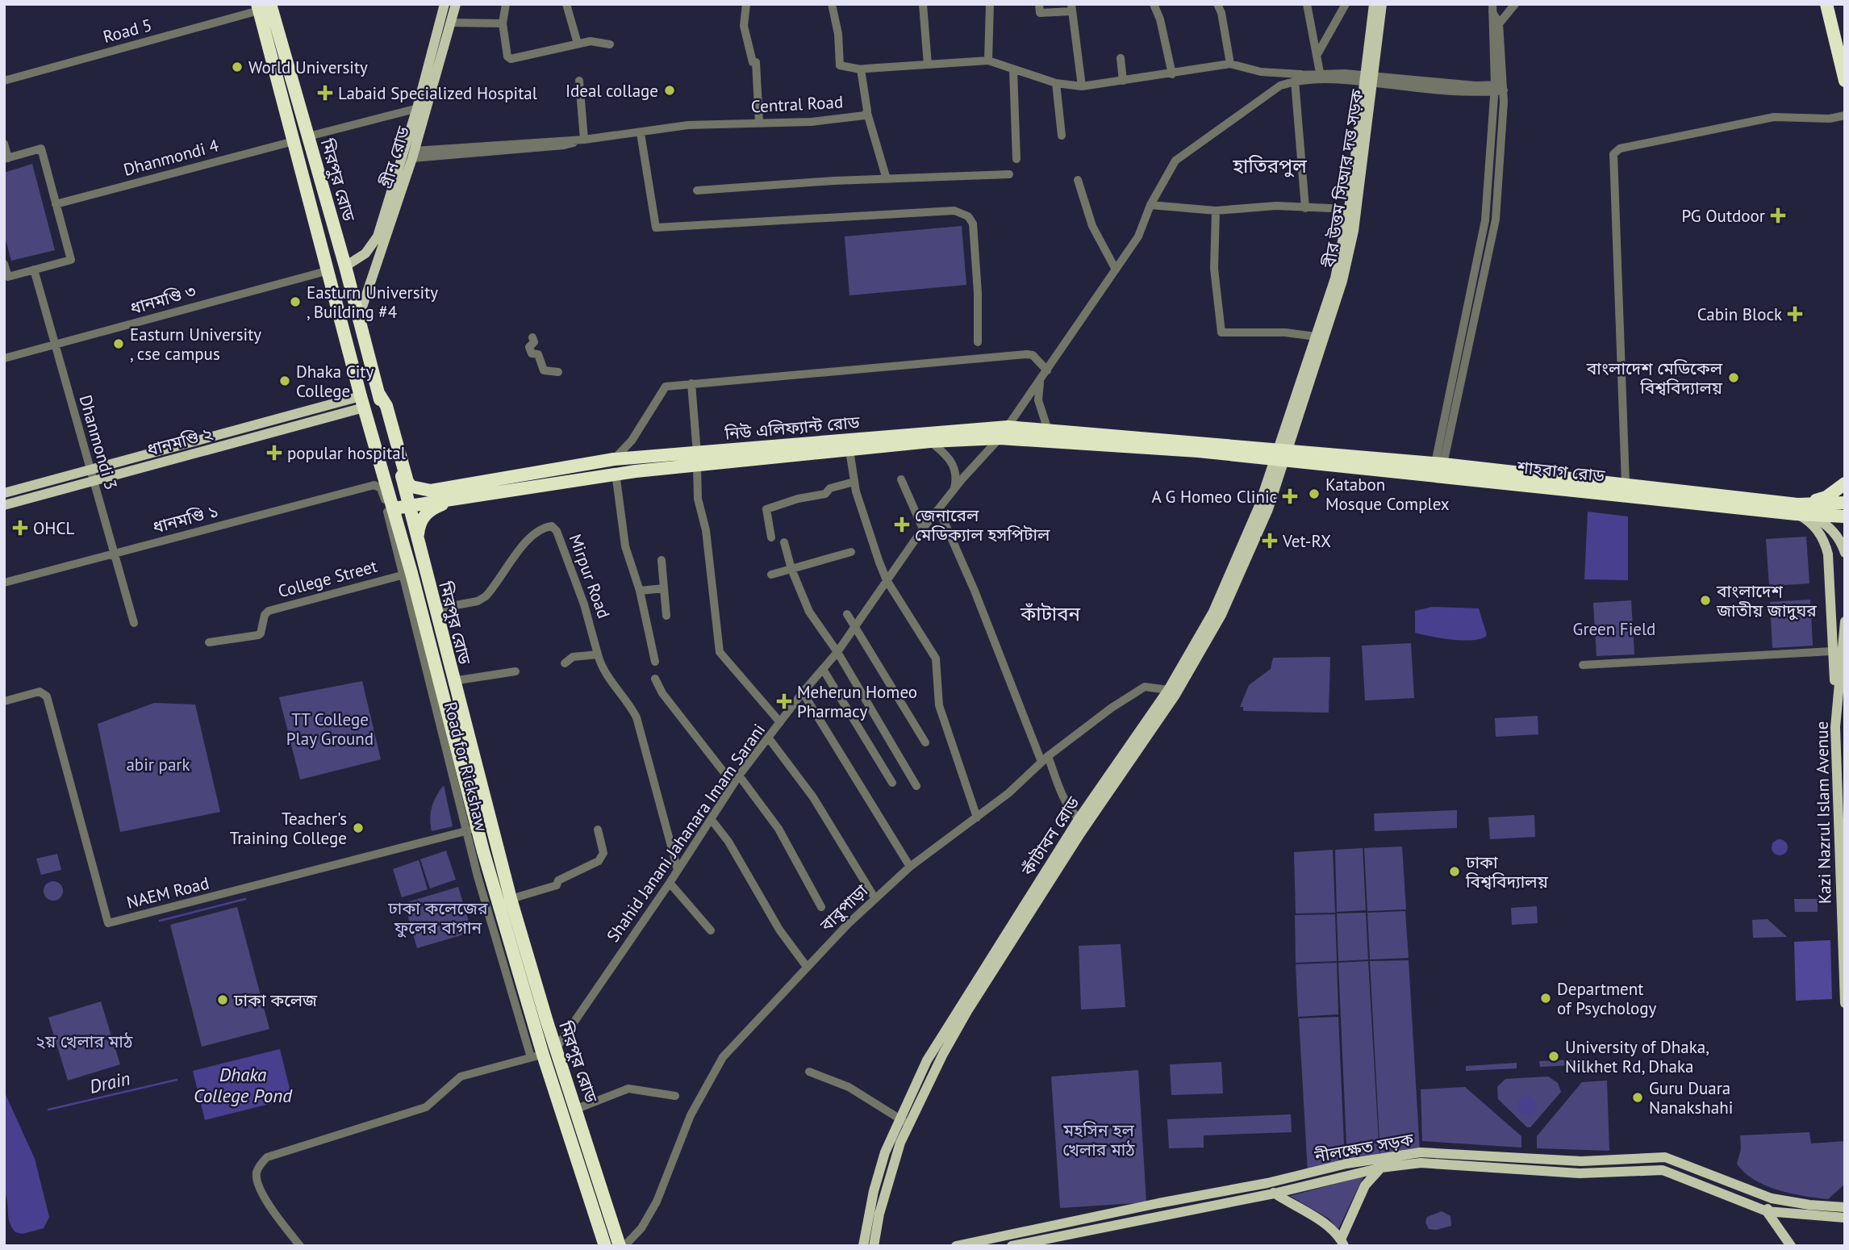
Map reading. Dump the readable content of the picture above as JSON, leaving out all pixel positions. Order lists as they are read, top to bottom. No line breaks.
{"streets":{"highway":["মিরপুর রোড","নিউ এলিফ্যান্ট রোড","শাহবাগ রোড"],"main road":["গ্রীন রোড","বীর উত্তম সিআর দত্ত সড়ক","ধানমণ্ডি ২","Kazi Nazrul Islam Avenue","কাঁটাবন রোড","নীলক্ষেত সড়ক"],"street":["Road 5","Central Road","Dhanmondi 4","ধানমণ্ডি ৩","Dhanmondi 3","ধানমণ্ডি ১","Mirpur Road","College Street","Shahid Janani Jahanara Imam Sarani","NAEM Road","বাবুপাড়া"]},"crossings":[["Road 5","মিরপুর রোড"],["Central Road","গ্রীন রোড"],["Dhanmondi 4","মিরপুর রোড"],["গ্রীন রোড","মিরপুর রোড"],["বীর উত্তম সিআর দত্ত সড়ক","নিউ এলিফ্যান্ট রোড"],["বীর উত্তম সিআর দত্ত সড়ক","শাহবাগ রোড"],["বীর উত্তম সিআর দত্ত সড়ক","কাঁটাবন রোড"],["মিরপুর রোড","ধানমণ্ডি ৩"],["মিরপুর রোড","নিউ এলিফ্যান্ট রোড"],["মিরপুর রোড","ধানমণ্ডি ২"],["মিরপুর রোড","ধানমণ্ডি ১"],["মিরপুর রোড","Mirpur Road"],["মিরপুর রোড","College Street"],["মিরপুর রোড","Shahid Janani Jahanara Imam Sarani"],["মিরপুর রোড","NAEM Road"],["ধানমণ্ডি ৩","Dhanmondi 3"],["নিউ এলিফ্যান্ট রোড","শাহবাগ রোড"],["নিউ এলিফ্যান্ট রোড","Shahid Janani Jahanara Imam Sarani"],["নিউ এলিফ্যান্ট রোড","কাঁটাবন রোড"],["ধানমণ্ডি ২","Dhanmondi 3"],["Dhanmondi 3","ধানমণ্ডি ১"],["শাহবাগ রোড","কাঁটাবন রোড"],["ধানমণ্ডি ১","College Street"],["কাঁটাবন রোড","বাবুপাড়া"]],"districts":["হাতিরপুল","কাঁটাবন"],"water":["Dhaka College Pond","Drain"],"parks":["Green Field","TT College Play Ground","abir park","ঢাকা কলেজের ফুলের বাগান","২য় খেলার মাঠ","মহসিন হল খেলার মাঠ"],"places":{"other":["World University","Ideal collage","Easturn University , Building #4","Easturn University , cse campus","বাংলাদেশ মেডিকেল বিশ্ববিদ্যালয়","Dhaka City College","Katabon Mosque Complex","বাংলাদেশ জাতীয় জাদুঘর","Teacher's Training College","ঢাকা বিশ্ববিদ্যালয়","Department of Psychology","ঢাকা কলেজ","University of Dhaka, Nilkhet Rd, Dhaka","Guru Duara Nanakshahi"],"health":["Labaid Specialized Hospital","PG Outdoor","Cabin Block","popular hospital","A G Homeo Clinic","জেনারেল মেডিক্যাল হসপিটাল","OHCL","Vet-RX","Meherun Homeo Pharmacy"]}}
